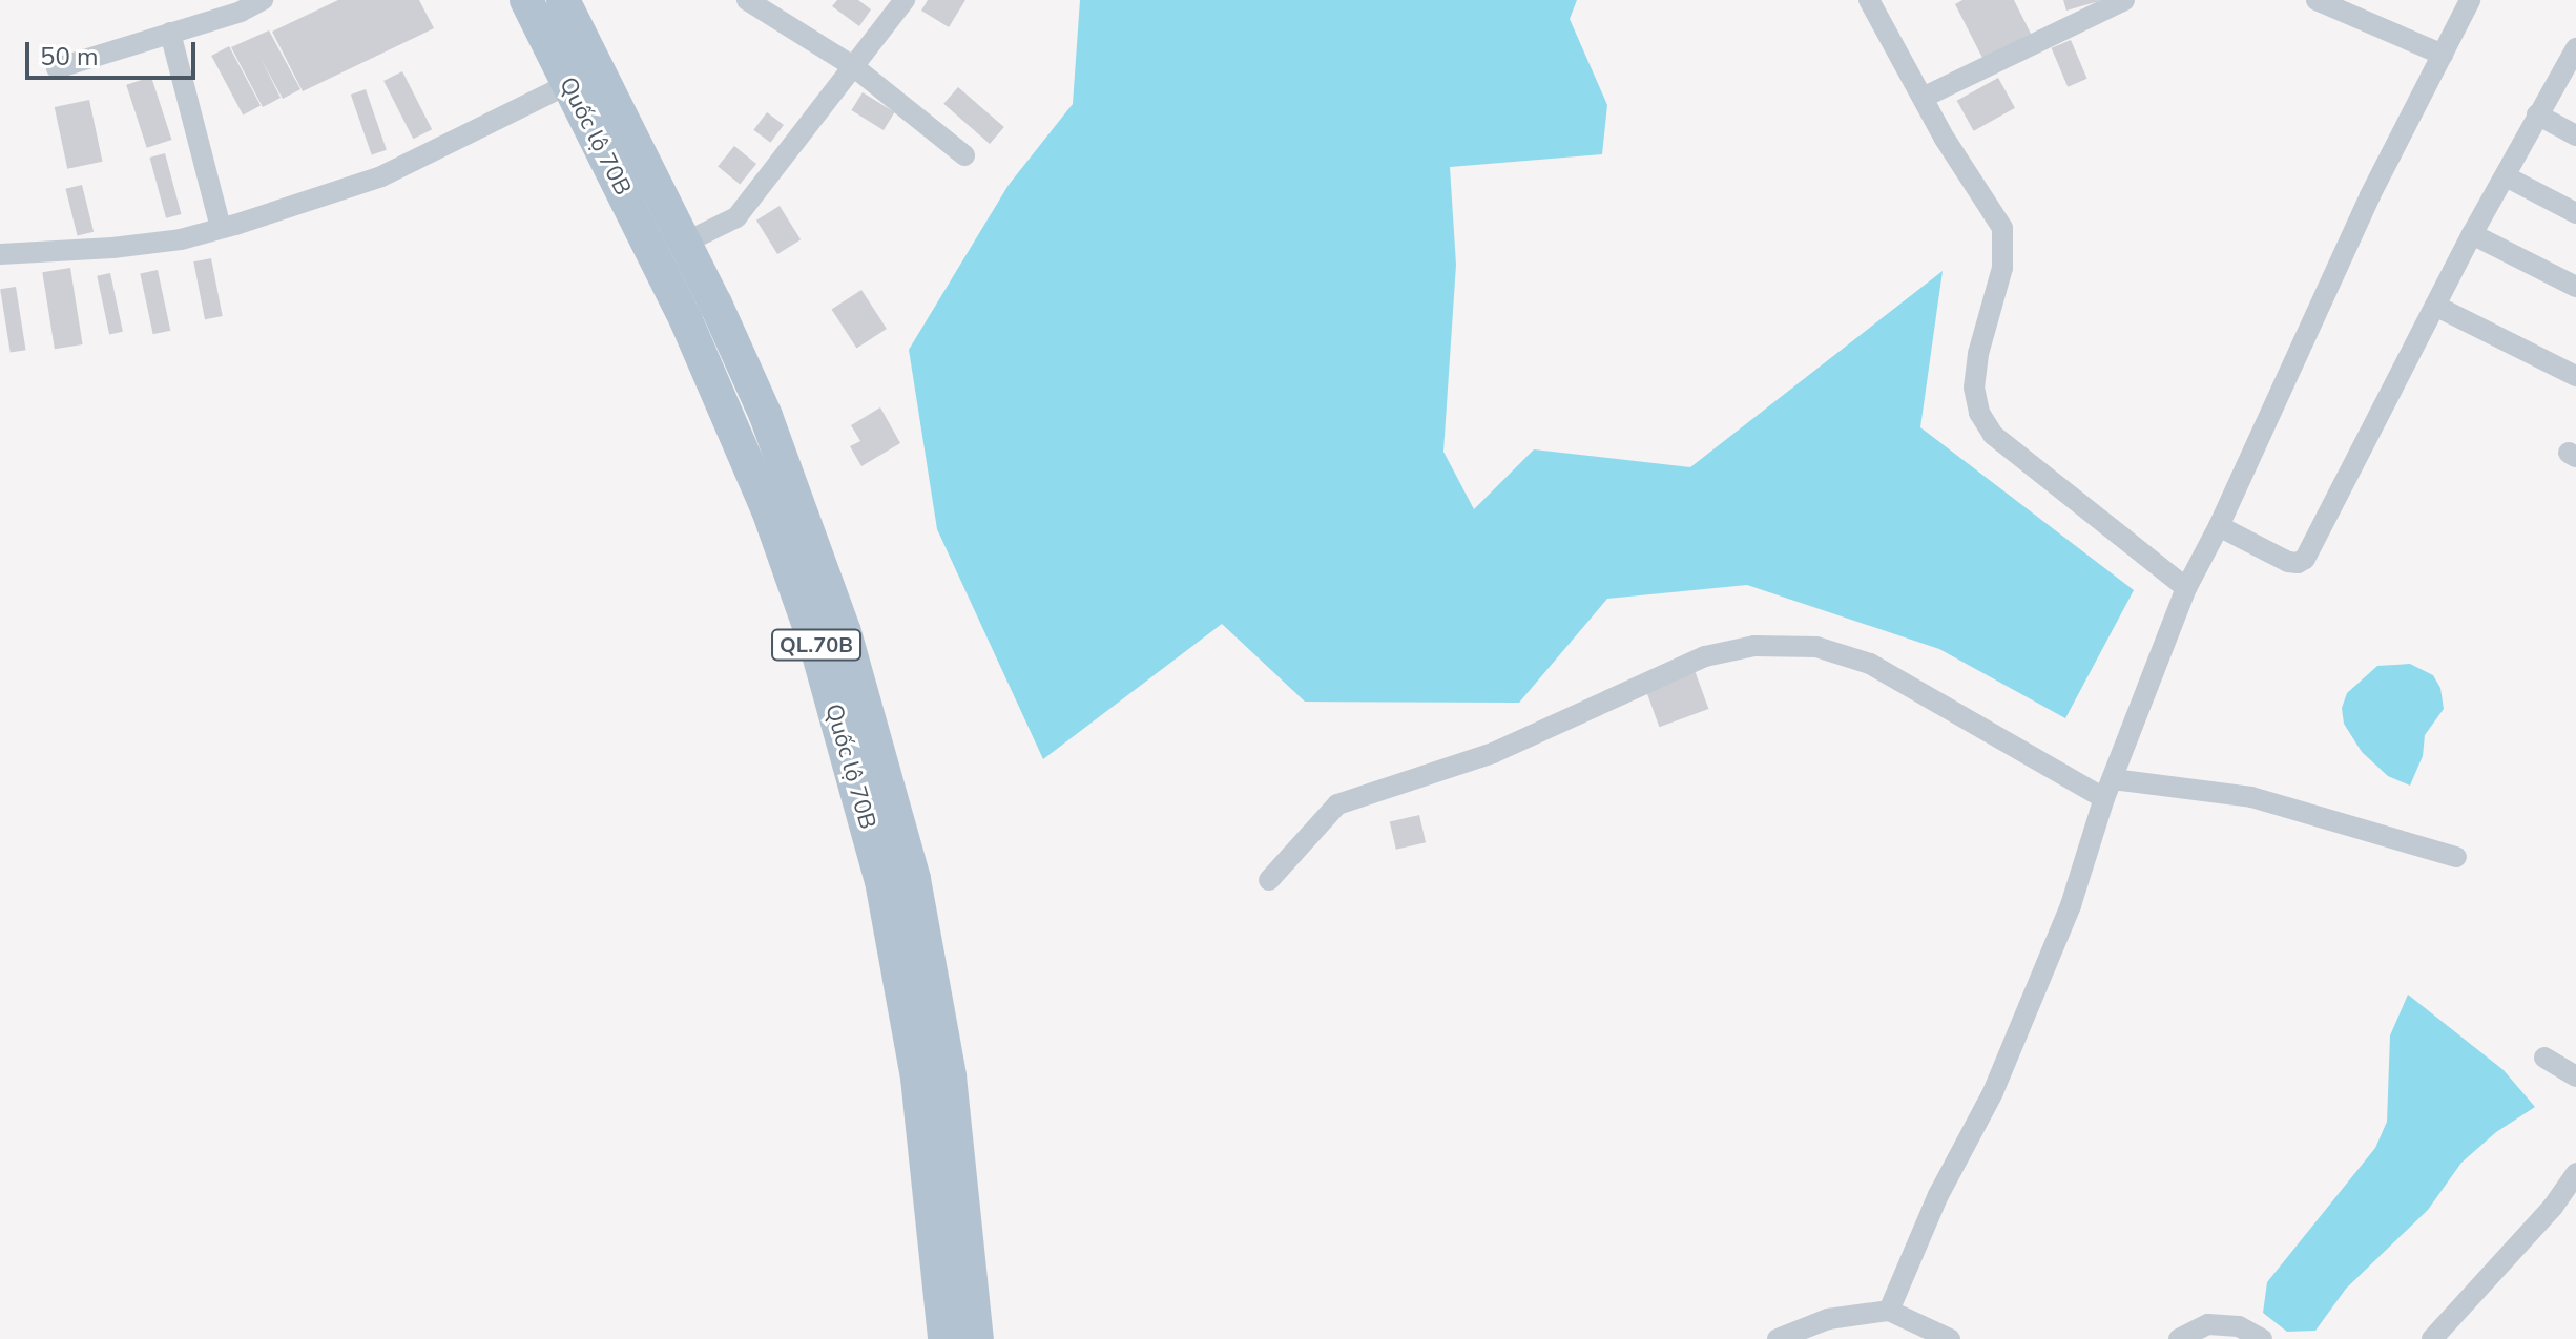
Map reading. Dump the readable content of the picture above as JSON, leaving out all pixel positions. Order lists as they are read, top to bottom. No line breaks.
{"streets":{"main road":["Quốc lộ 70B","QL.70B"]},"scale_bar":"50 m"}
